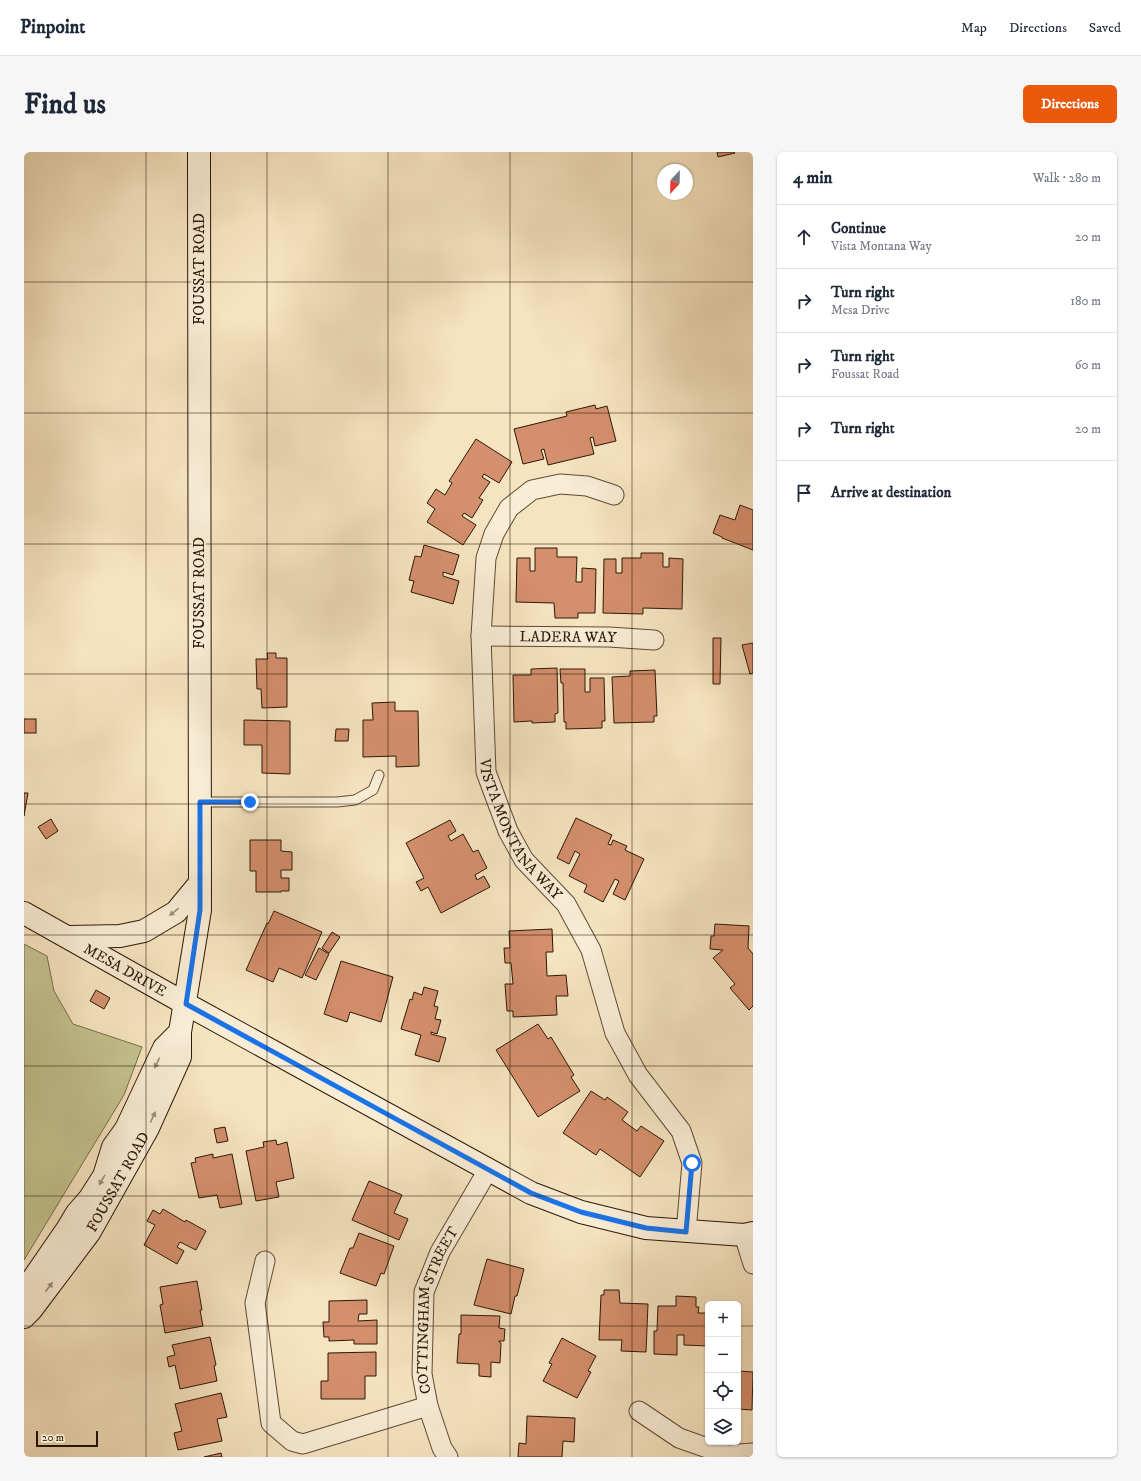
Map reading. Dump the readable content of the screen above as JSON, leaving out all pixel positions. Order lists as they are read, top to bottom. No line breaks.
{"streets":{"main road":["FOUSSAT ROAD","MESA DRIVE"],"street":["LADERA WAY","VISTA MONTANA WAY","COTTINGHAM STREET"]},"crossings":[["FOUSSAT ROAD","MESA DRIVE"],["LADERA WAY","VISTA MONTANA WAY"],["VISTA MONTANA WAY","MESA DRIVE"],["MESA DRIVE","COTTINGHAM STREET"]],"scale_bar":"20 m","north":"bottom","page":{"header":"Pinpoint","nav":["Map","Directions","Saved"],"buttons":"Directions","title":"Find us","heading":["4 min","Walk · 280 m"],"list":[["Continue","Vista Montana Way","20 m"],["Turn right","Mesa Drive","180 m"],["Turn right","Foussat Road","60 m"],["Turn right","20 m"],"Arrive at destination"],"map_buttons":["+","−"],"scale":"20 m"}}
